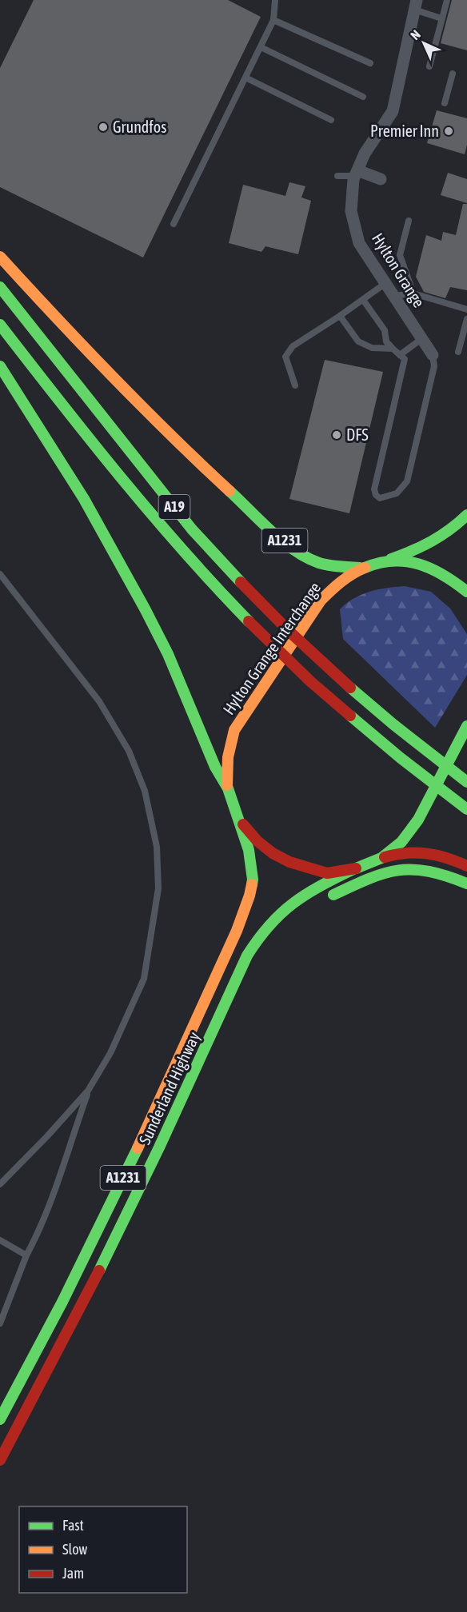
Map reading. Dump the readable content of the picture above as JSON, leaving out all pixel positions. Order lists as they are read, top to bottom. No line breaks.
{"streets":{"highway":["A19","A1231","Hylton Grange Interchange","Sunderland Highway"],"street":["Hylton Grange"]},"crossings":[["A1231","Hylton Grange Interchange"],["A1231","Sunderland Highway"]],"places":["Grundfos","Premier Inn","DFS"],"legend":["Fast","Slow","Jam"],"north":"top left"}
